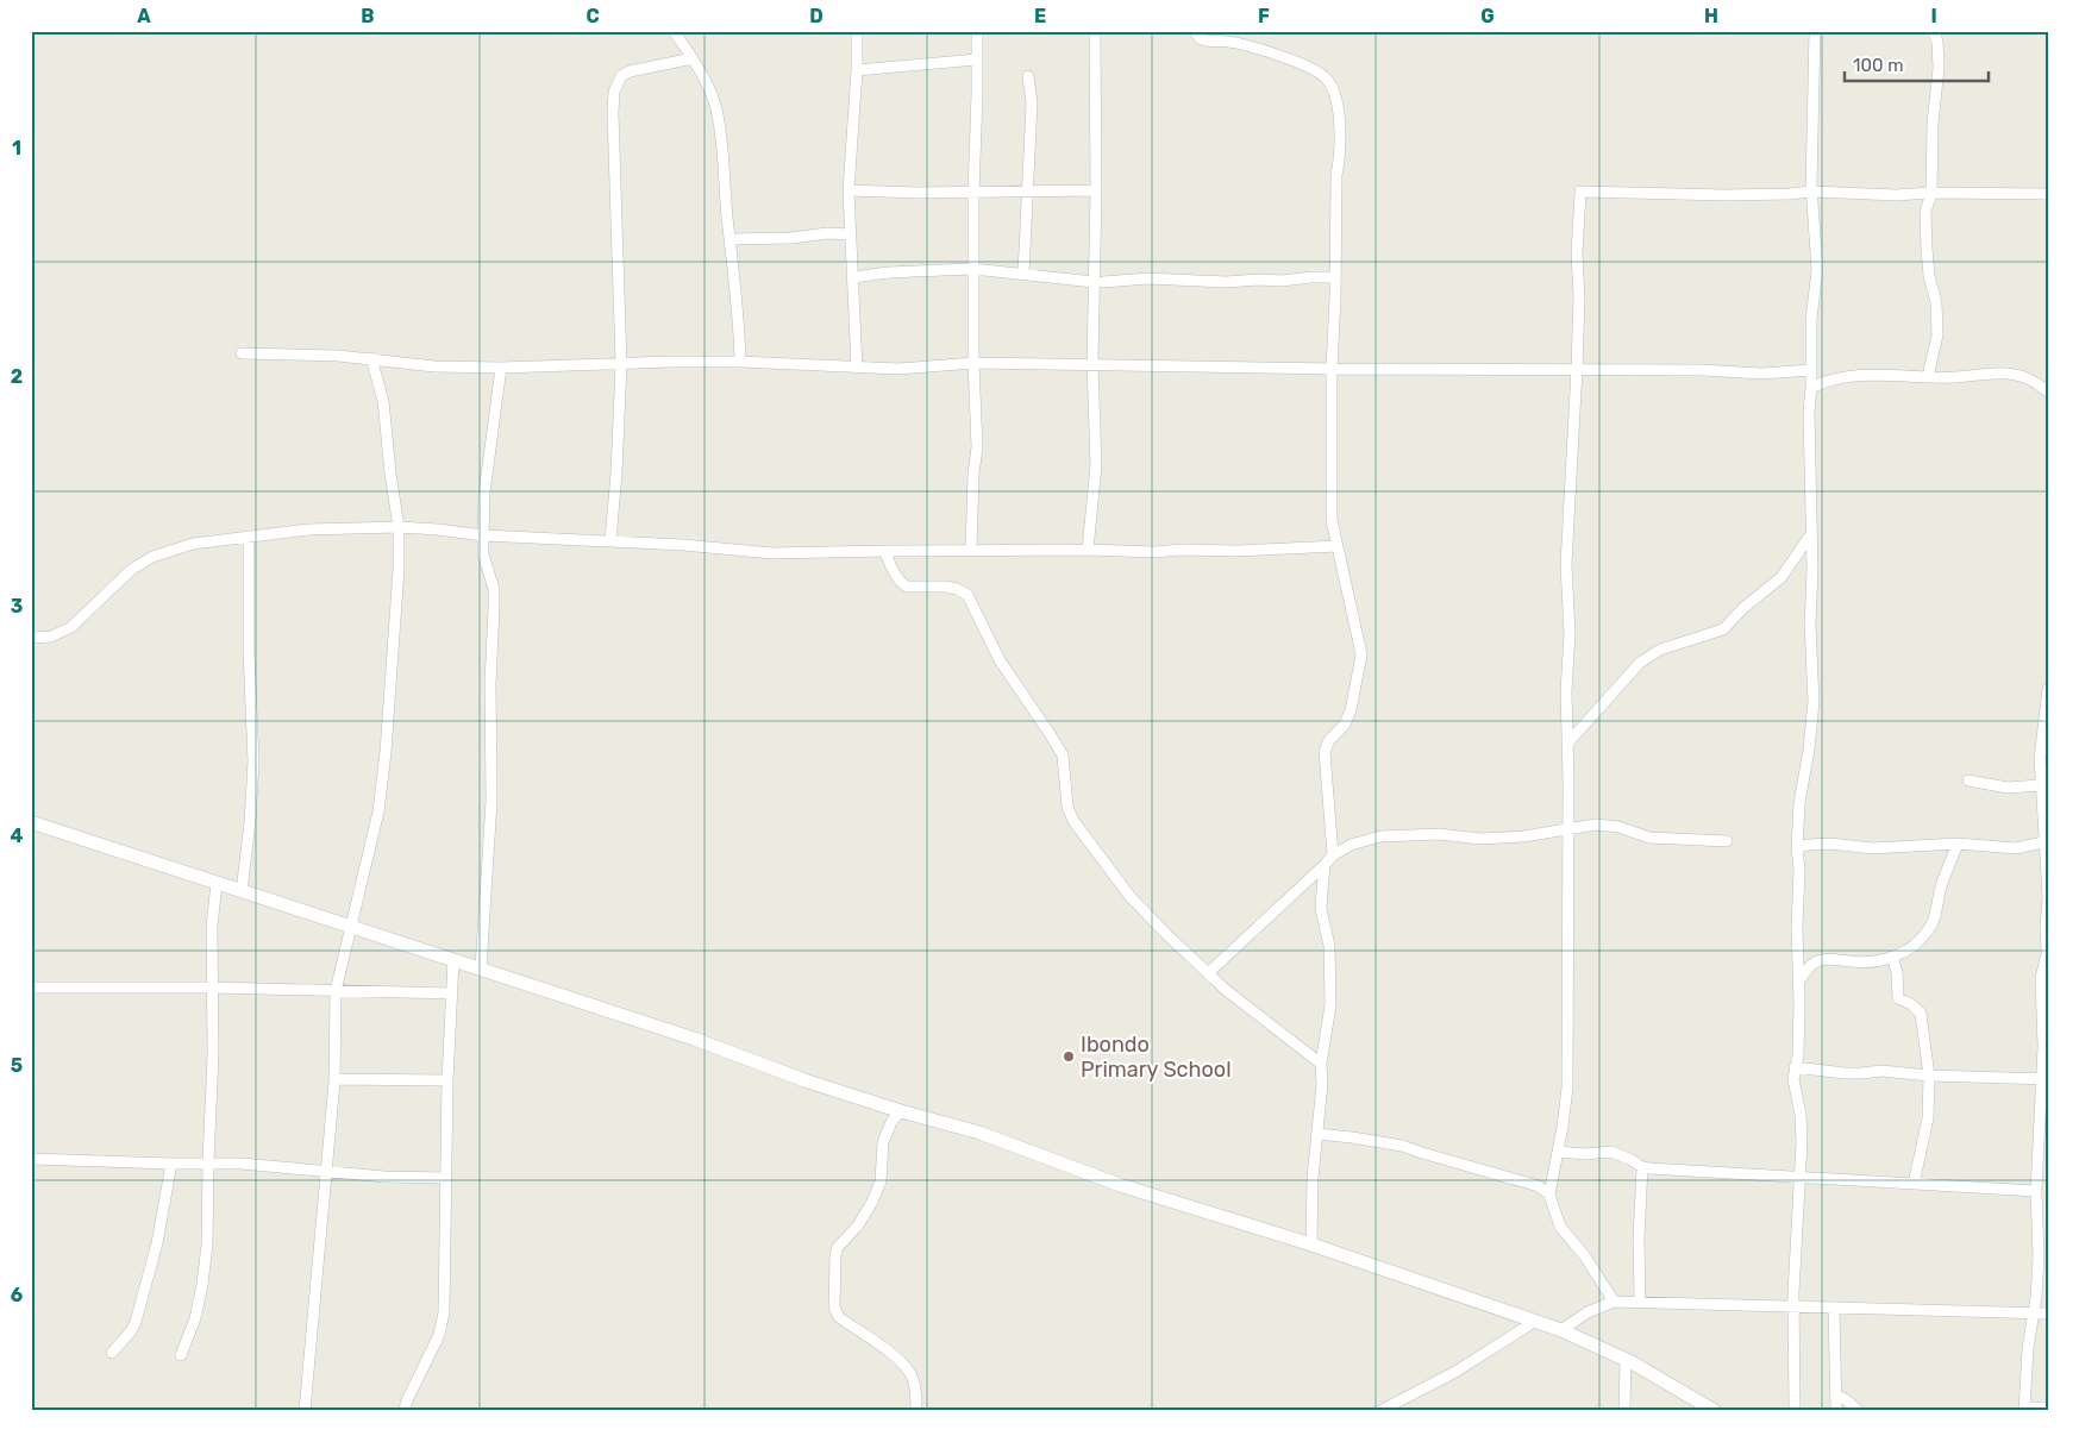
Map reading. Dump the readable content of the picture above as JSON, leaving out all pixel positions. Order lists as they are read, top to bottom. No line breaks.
{"places":["Ibondo Primary School"],"scale_bar":"100 m","grid":{"columns":["A","B","C","D","E","F","G","H","I"],"rows":["1","2","3","4","5","6"]}}
